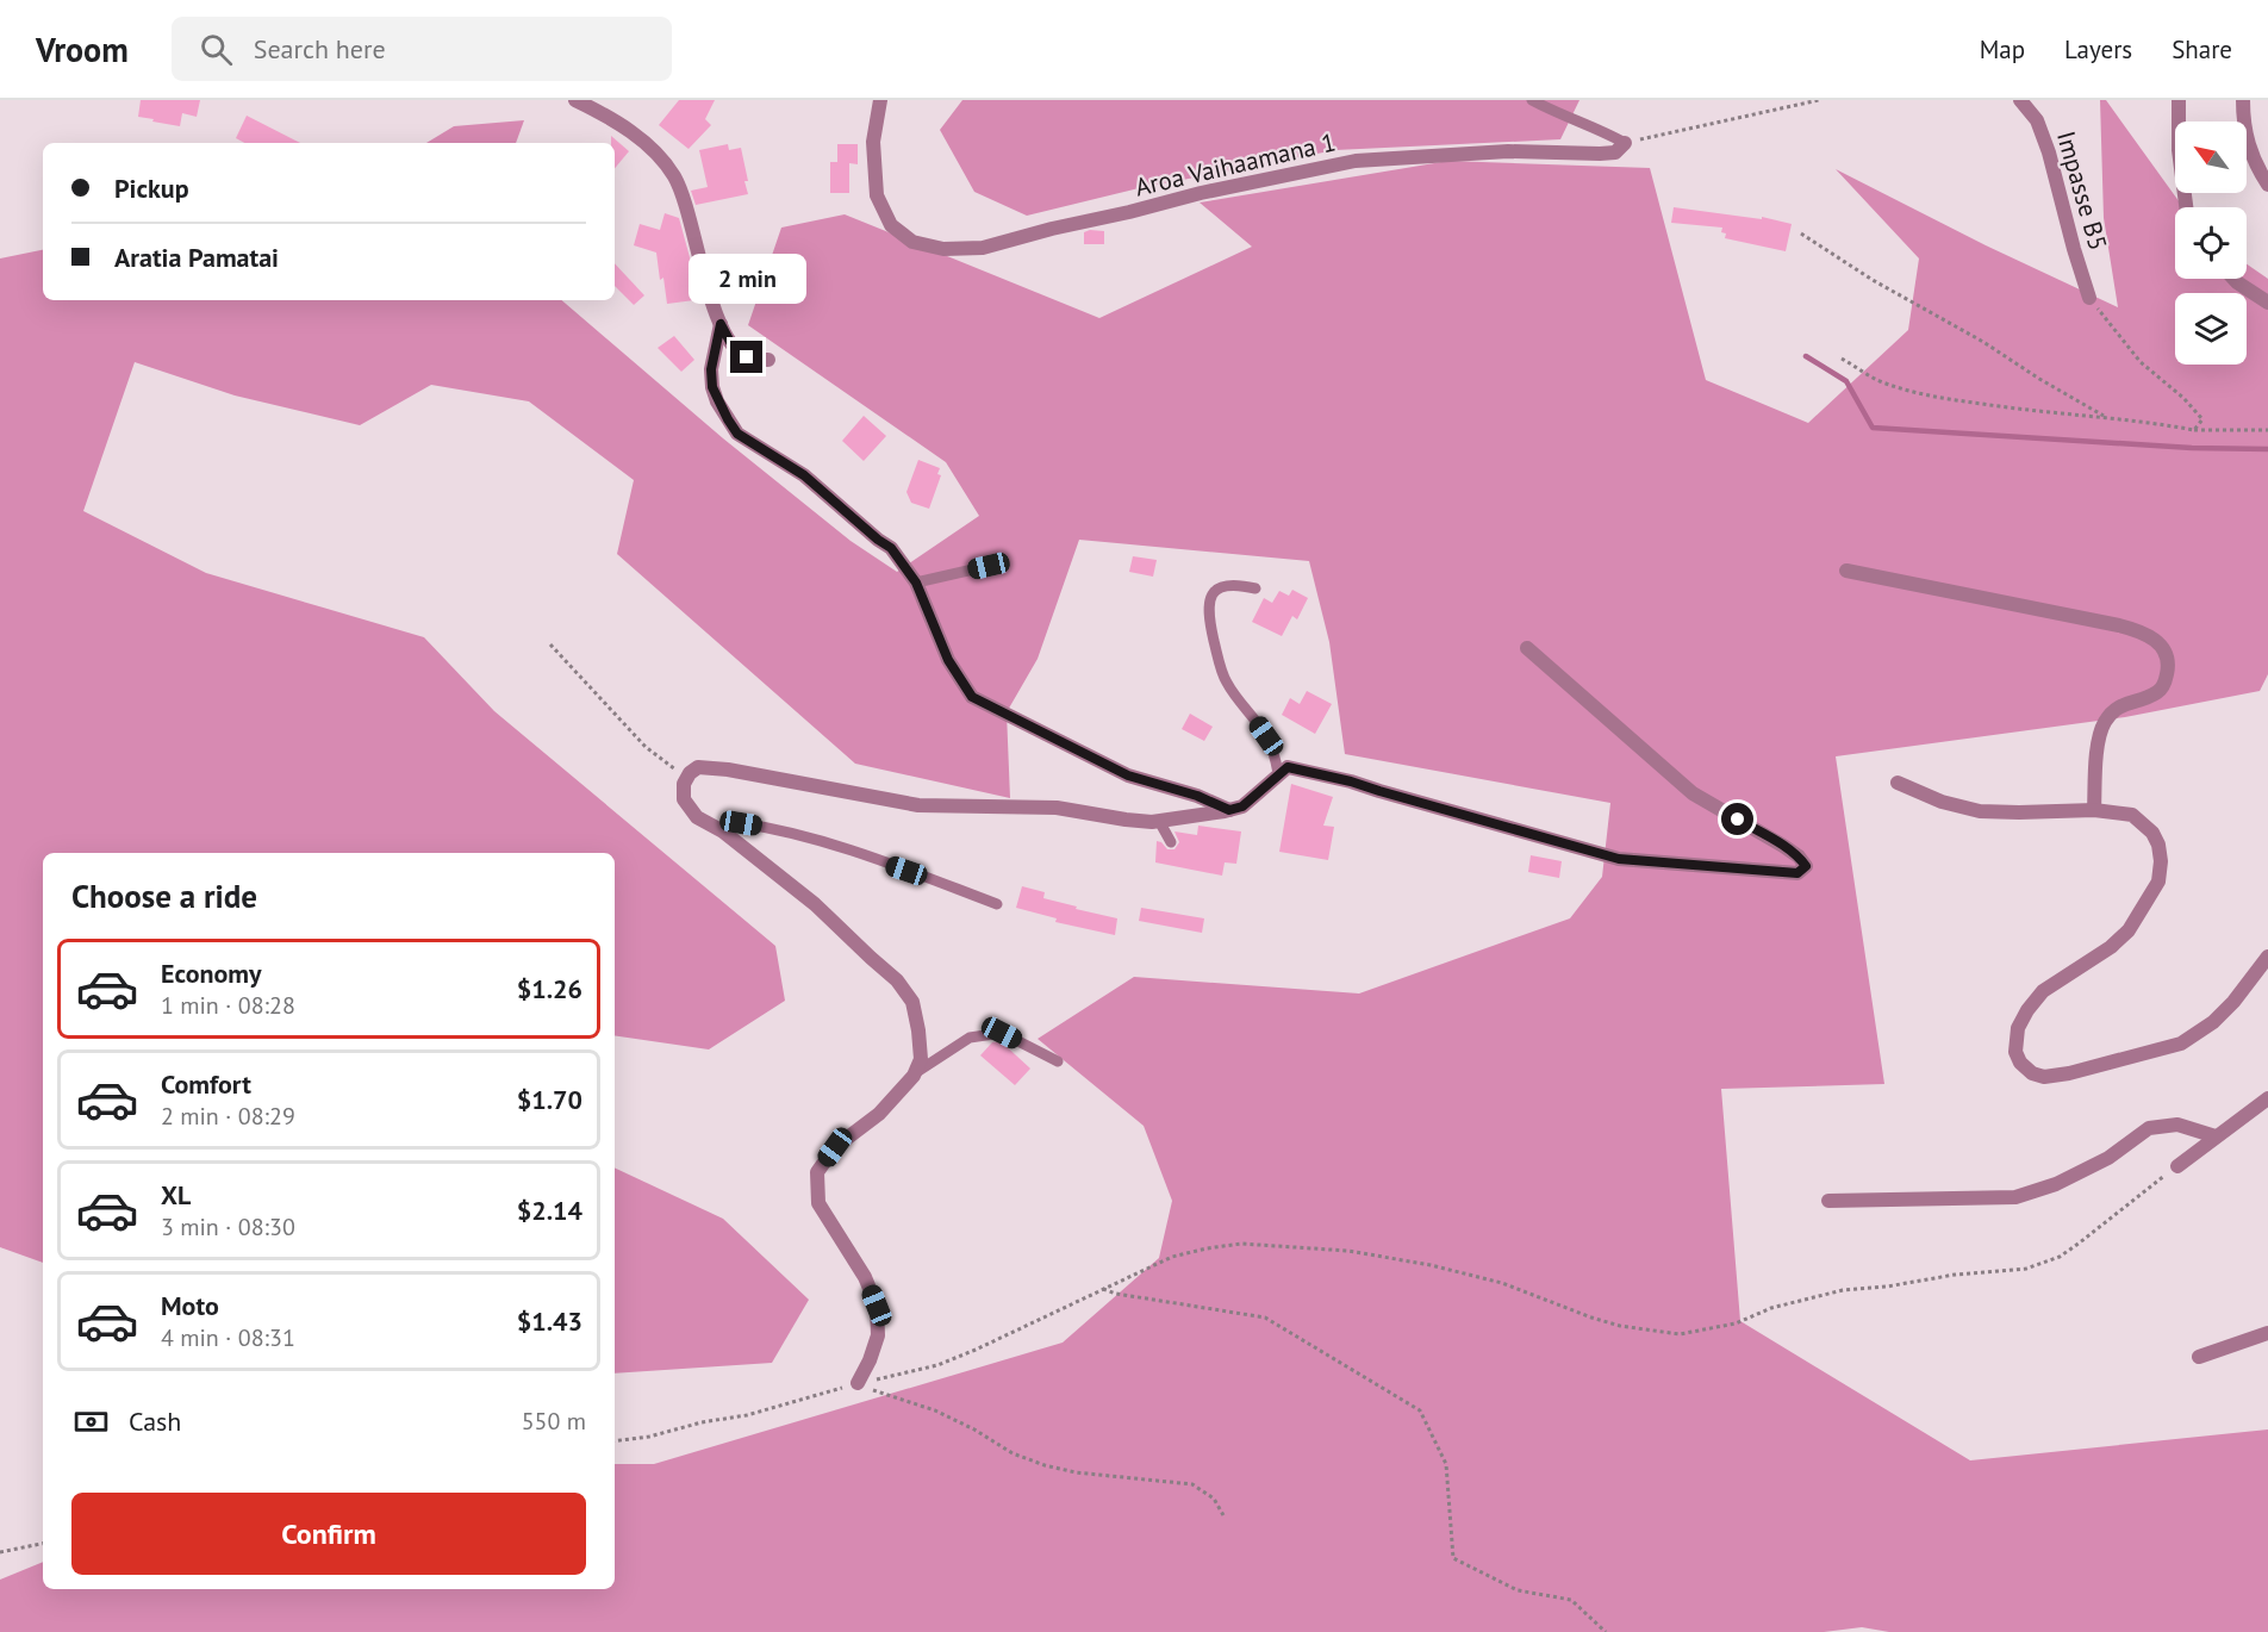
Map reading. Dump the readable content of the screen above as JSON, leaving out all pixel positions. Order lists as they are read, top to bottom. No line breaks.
{"streets":{"street":["Aroa Vaihaamana 1","Impasse B5"]},"north":"top left","page":{"header":"Vroom","search":"Search here","nav":["Map","Layers","Share"],"banner":["Pickup","Aratia Pamatai"],"bubble":"2 min","heading":"Choose a ride","list":[{"name":"Economy","note":"1 min · 08:28","value":"$1.26"},{"name":"Comfort","note":"2 min · 08:29","value":"$1.70"},{"name":"XL","note":"3 min · 08:30","value":"$2.14"},{"name":"Moto","note":"4 min · 08:31","value":"$1.43"}],"pay":["Cash","550 m"],"buttons":"Confirm"}}
